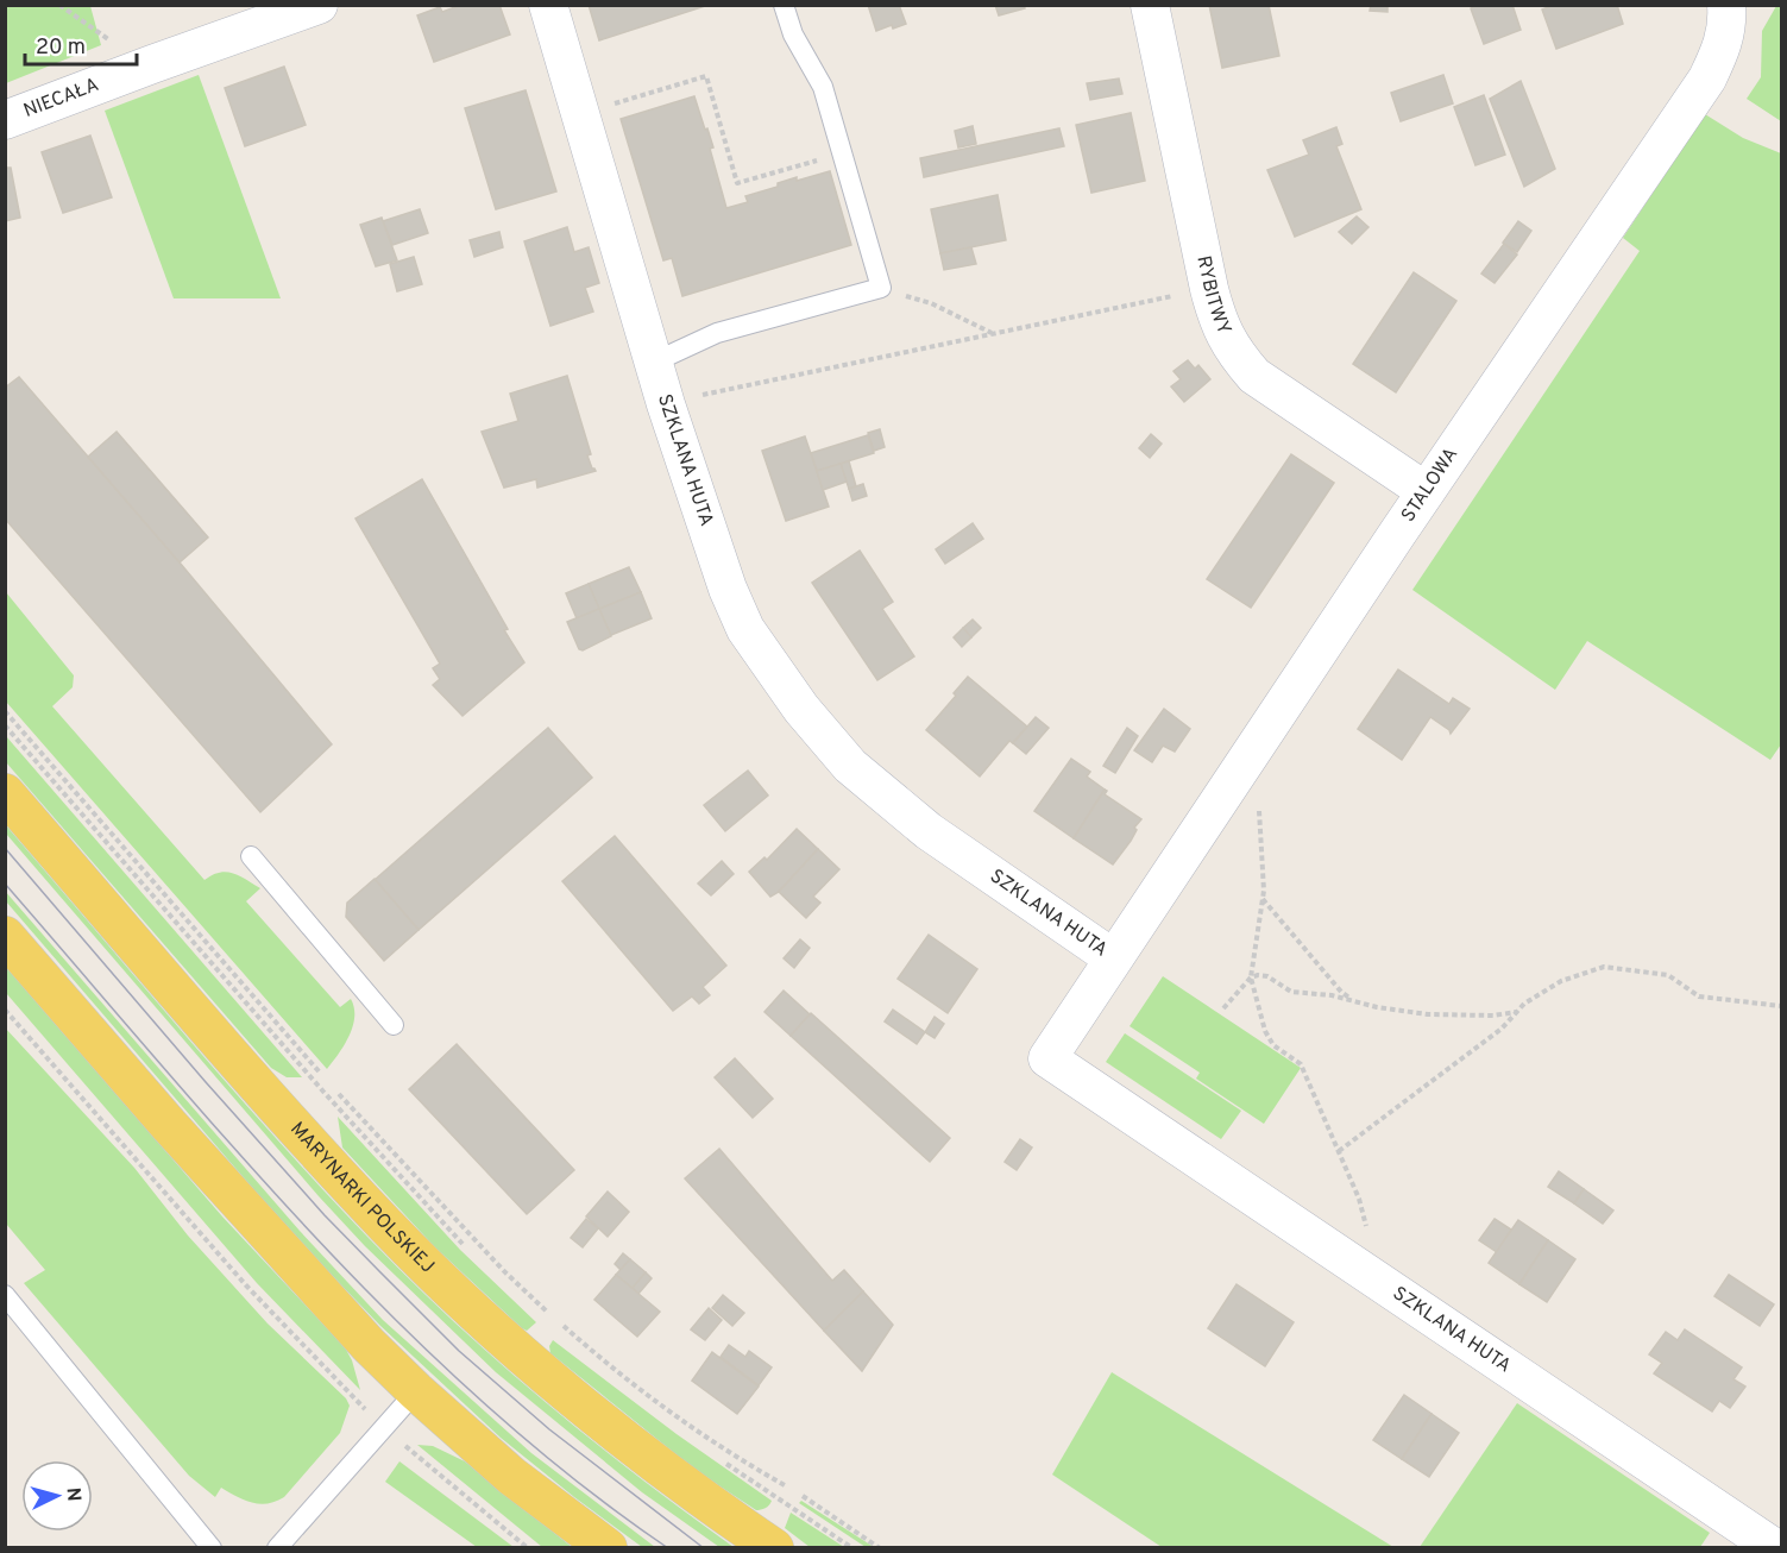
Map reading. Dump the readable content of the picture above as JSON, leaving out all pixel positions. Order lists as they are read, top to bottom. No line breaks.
{"streets":{"main road":["MARYNARKI POLSKIEJ"],"street":["NIECAŁA","RYBITWY","SZKLANA HUTA","STALOWA"]},"crossings":[["RYBITWY","STALOWA"],["SZKLANA HUTA","STALOWA"]],"scale_bar":"20 m","north":"right"}
